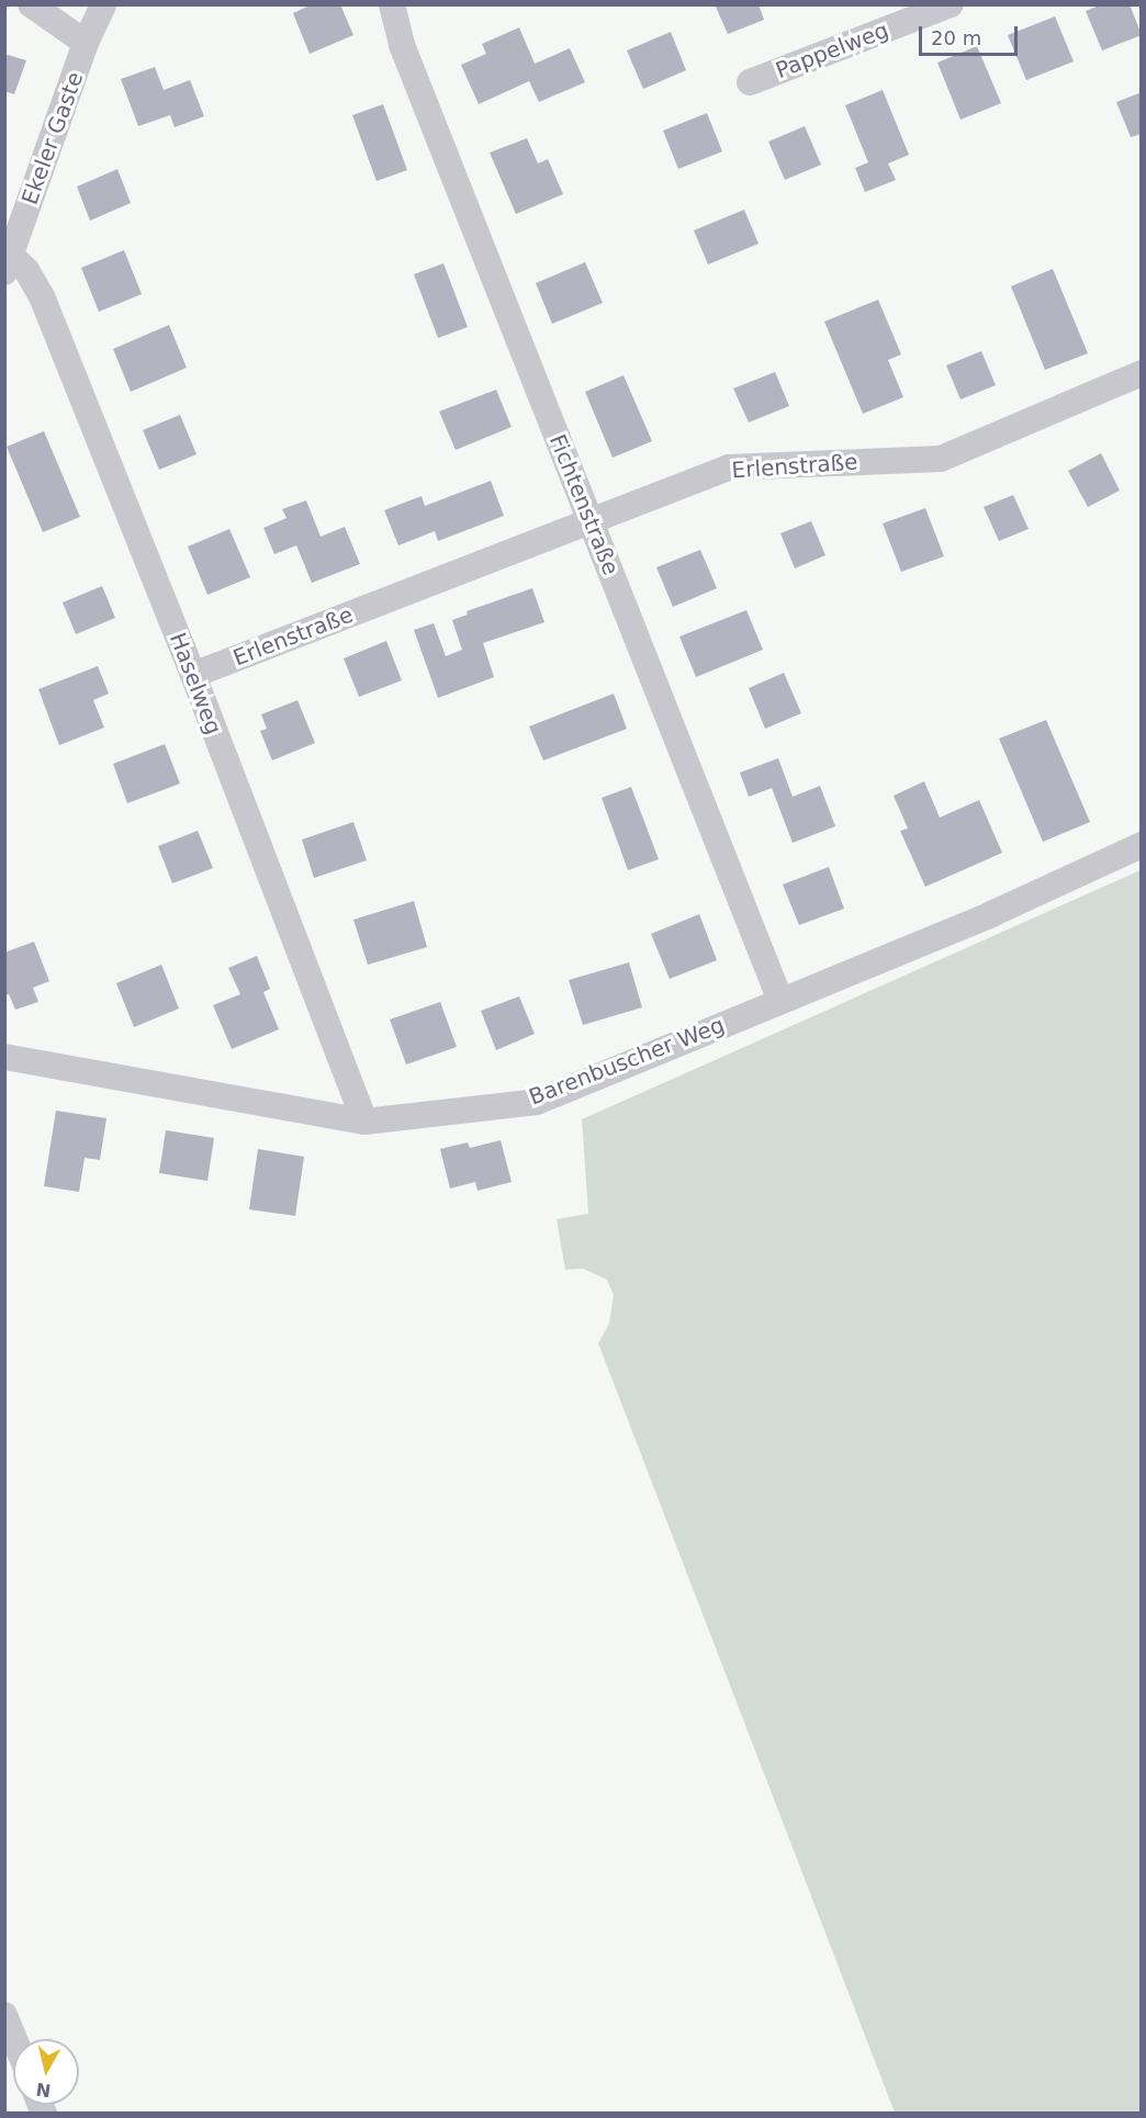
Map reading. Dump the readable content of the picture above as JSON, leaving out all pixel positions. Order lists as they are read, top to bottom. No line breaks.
{"streets":{"street":["Pappelweg","Ekeler Gaste","Erlenstraße","Fichtenstraße","Haselweg","Barenbuscher Weg"]},"crossings":[["Ekeler Gaste","Haselweg"],["Erlenstraße","Fichtenstraße"],["Erlenstraße","Haselweg"],["Fichtenstraße","Barenbuscher Weg"],["Haselweg","Barenbuscher Weg"]],"scale_bar":"20 m","north":"bottom"}
